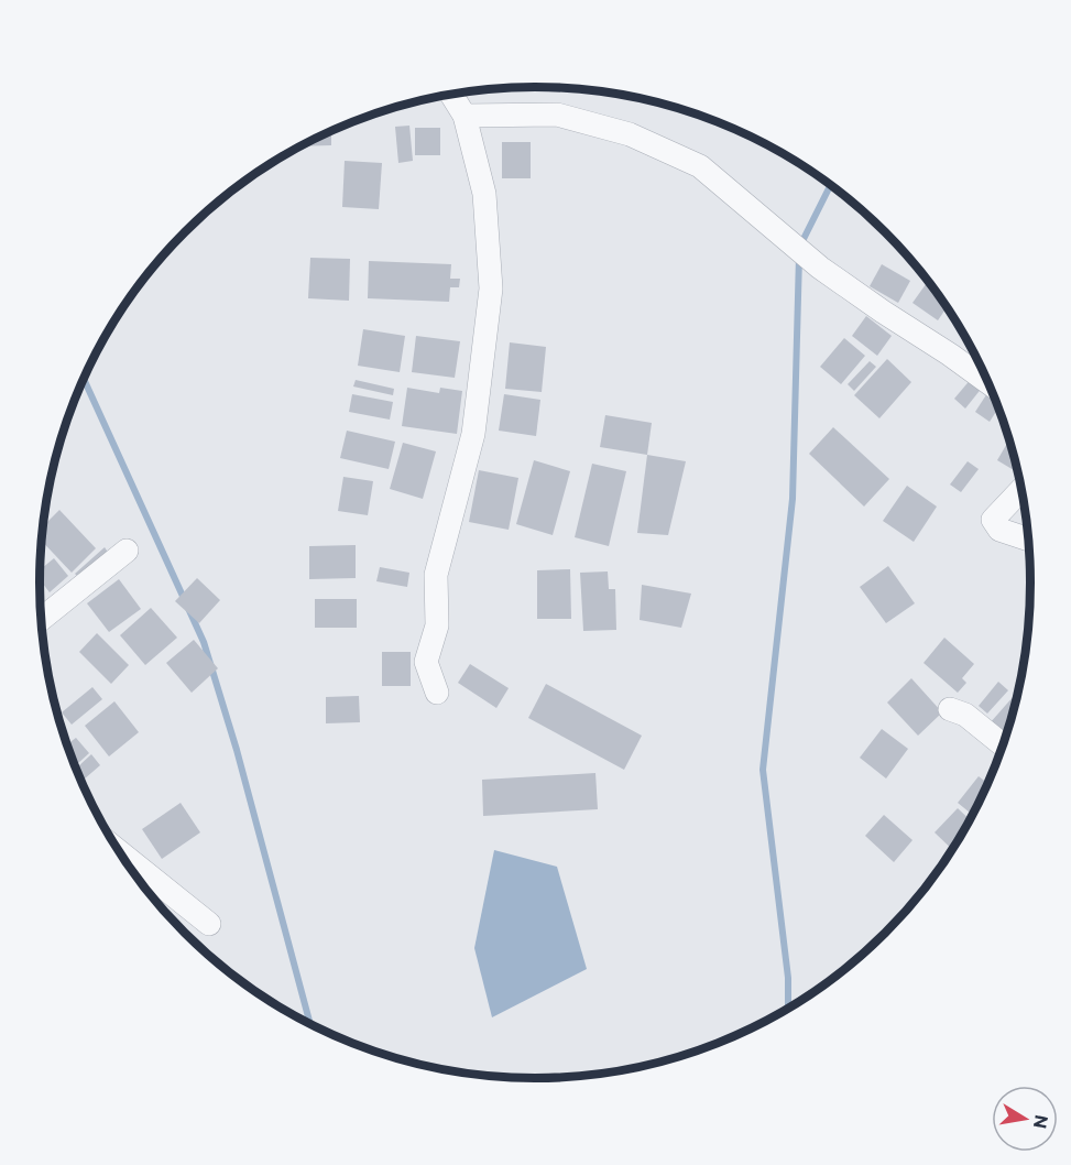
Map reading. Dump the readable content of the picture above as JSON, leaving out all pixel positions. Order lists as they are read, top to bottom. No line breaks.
{"north":"right"}
